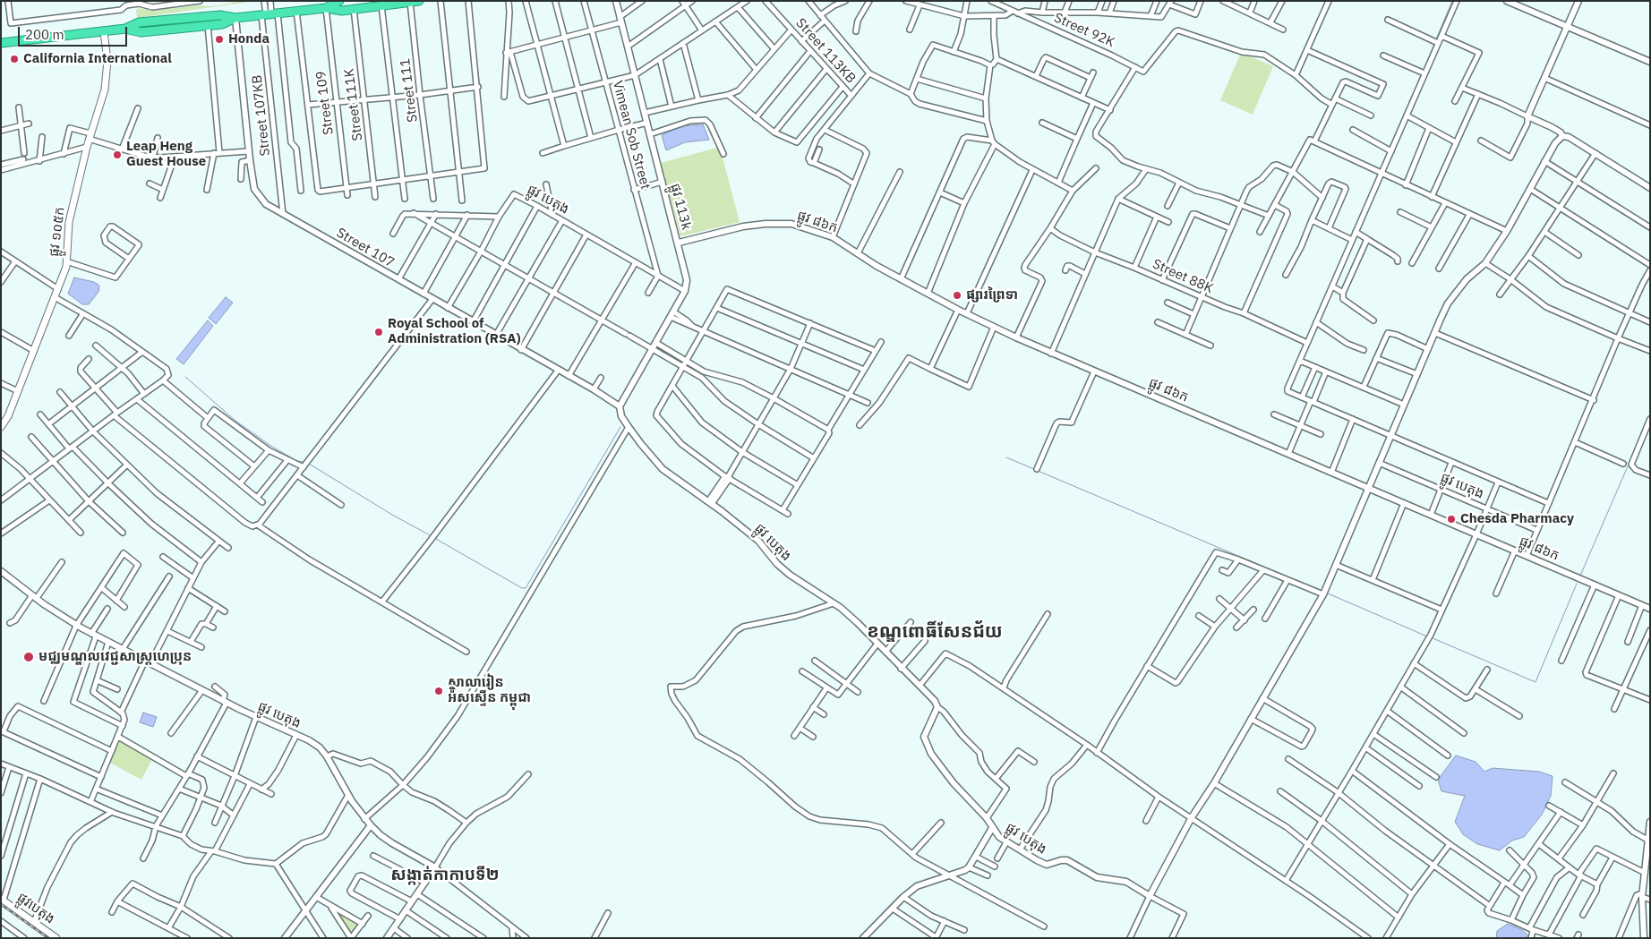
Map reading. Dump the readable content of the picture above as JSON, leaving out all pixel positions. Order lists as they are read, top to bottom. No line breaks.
{"streets":{"main road":["ផ្លូវ ១០៥ក","ផ្លូវបេតុង"],"street":["Street 92K","Street 113KB","Street 111","Street 109","Street 111K","Street 107KB","Vimean Sob Street","ផ្លូវ បេតុង","ផ្លូវ 113k","ផ្លូវ ៨៦ក","Street 107","Street 88K"]},"crossings":[["Street 107KB","Street 107"],["Vimean Sob Street","ផ្លូវ បេតុង"],["ផ្លូវ បេតុង","ផ្លូវ 113k"],["ផ្លូវ បេតុង","Street 107"],["ផ្លូវ 113k","ផ្លូវ ៨៦ក"],["ផ្លូវ 113k","Street 107"]],"districts":["ខណ្ឌពោធិ៍សែនជ័យ","សង្កាត់កាកាបទី២"],"places":["Honda","California International","Leap Heng Guest House","ផ្សារព្រៃទា","Royal School of Administration (RSA)","Chesda Pharmacy","មជ្ឈមណ្ឌលវេជ្ជសាស្ត្រហេប្រុន","សាលារៀន អ៉ិសស្ទើន កម្ពុជា"],"scale_bar":"200 m"}
